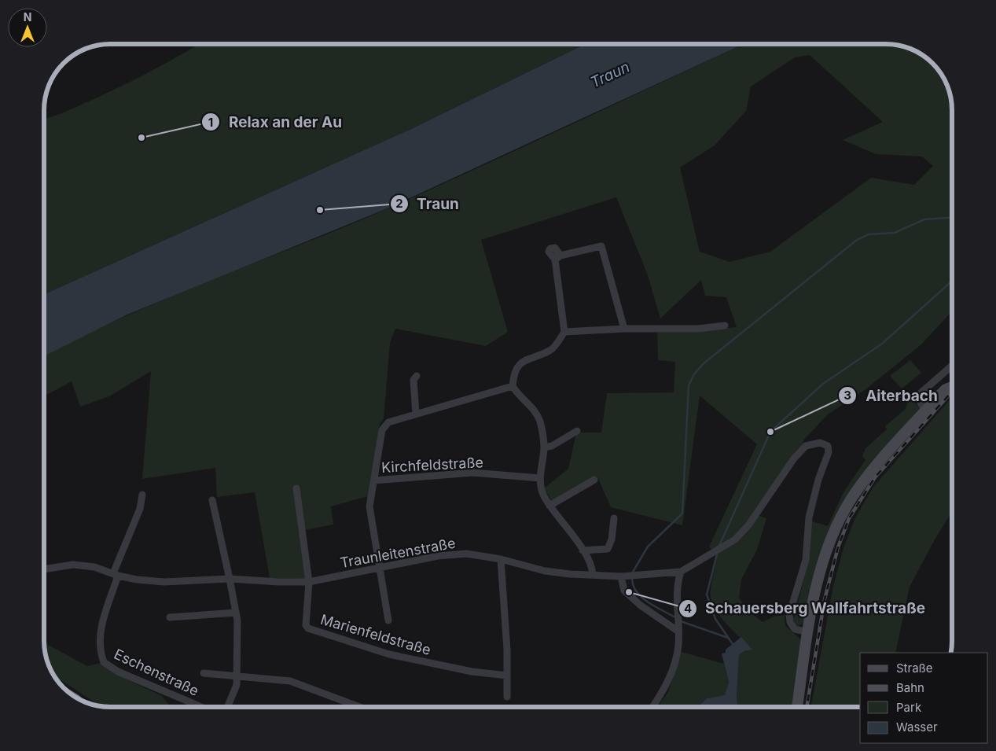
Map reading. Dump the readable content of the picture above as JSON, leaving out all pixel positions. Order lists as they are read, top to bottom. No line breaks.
{"streets":{"street":["Kirchfeldstraße","Traunleitenstraße","Marienfeldstraße","Eschenstraße"]},"crossings":[["Traunleitenstraße","Marienfeldstraße"],["Traunleitenstraße","Eschenstraße"]],"water":["Traun"],"places":["Relax an der Au","Traun","Aiterbach","Schauersberg Wallfahrtstraße"],"legend":["Straße","Bahn","Park","Wasser"],"north":"top"}
